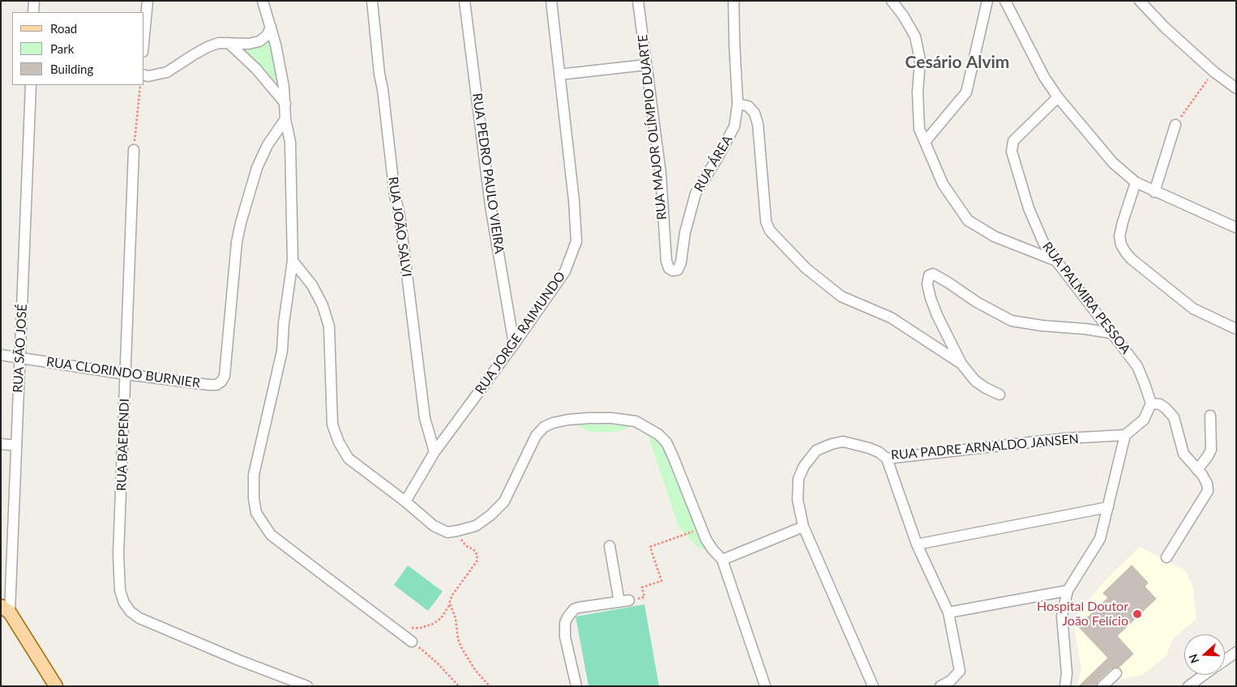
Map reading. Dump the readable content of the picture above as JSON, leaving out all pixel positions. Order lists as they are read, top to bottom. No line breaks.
{"streets":{"street":["RUA MAJOR OLÍMPIO DUARTE","RUA ÁREA","RUA PEDRO PAULO VIEIRA","RUA JOÃO SALVI","RUA PALMIRA PESSOA","RUA JORGE RAIMUNDO","RUA SÃO JOSÉ","RUA CLORINDO BURNIER","RUA BAEPENDI","RUA PADRE ARNALDO JANSEN"]},"crossings":[["RUA MAJOR OLÍMPIO DUARTE","RUA ÁREA"],["RUA PEDRO PAULO VIEIRA","RUA JORGE RAIMUNDO"],["RUA JOÃO SALVI","RUA JORGE RAIMUNDO"],["RUA SÃO JOSÉ","RUA CLORINDO BURNIER"],["RUA CLORINDO BURNIER","RUA BAEPENDI"]],"districts":["Cesário Alvim"],"places":["Hospital Doutor João Felício"],"legend":["Road","Park","Building"],"north":"left"}
